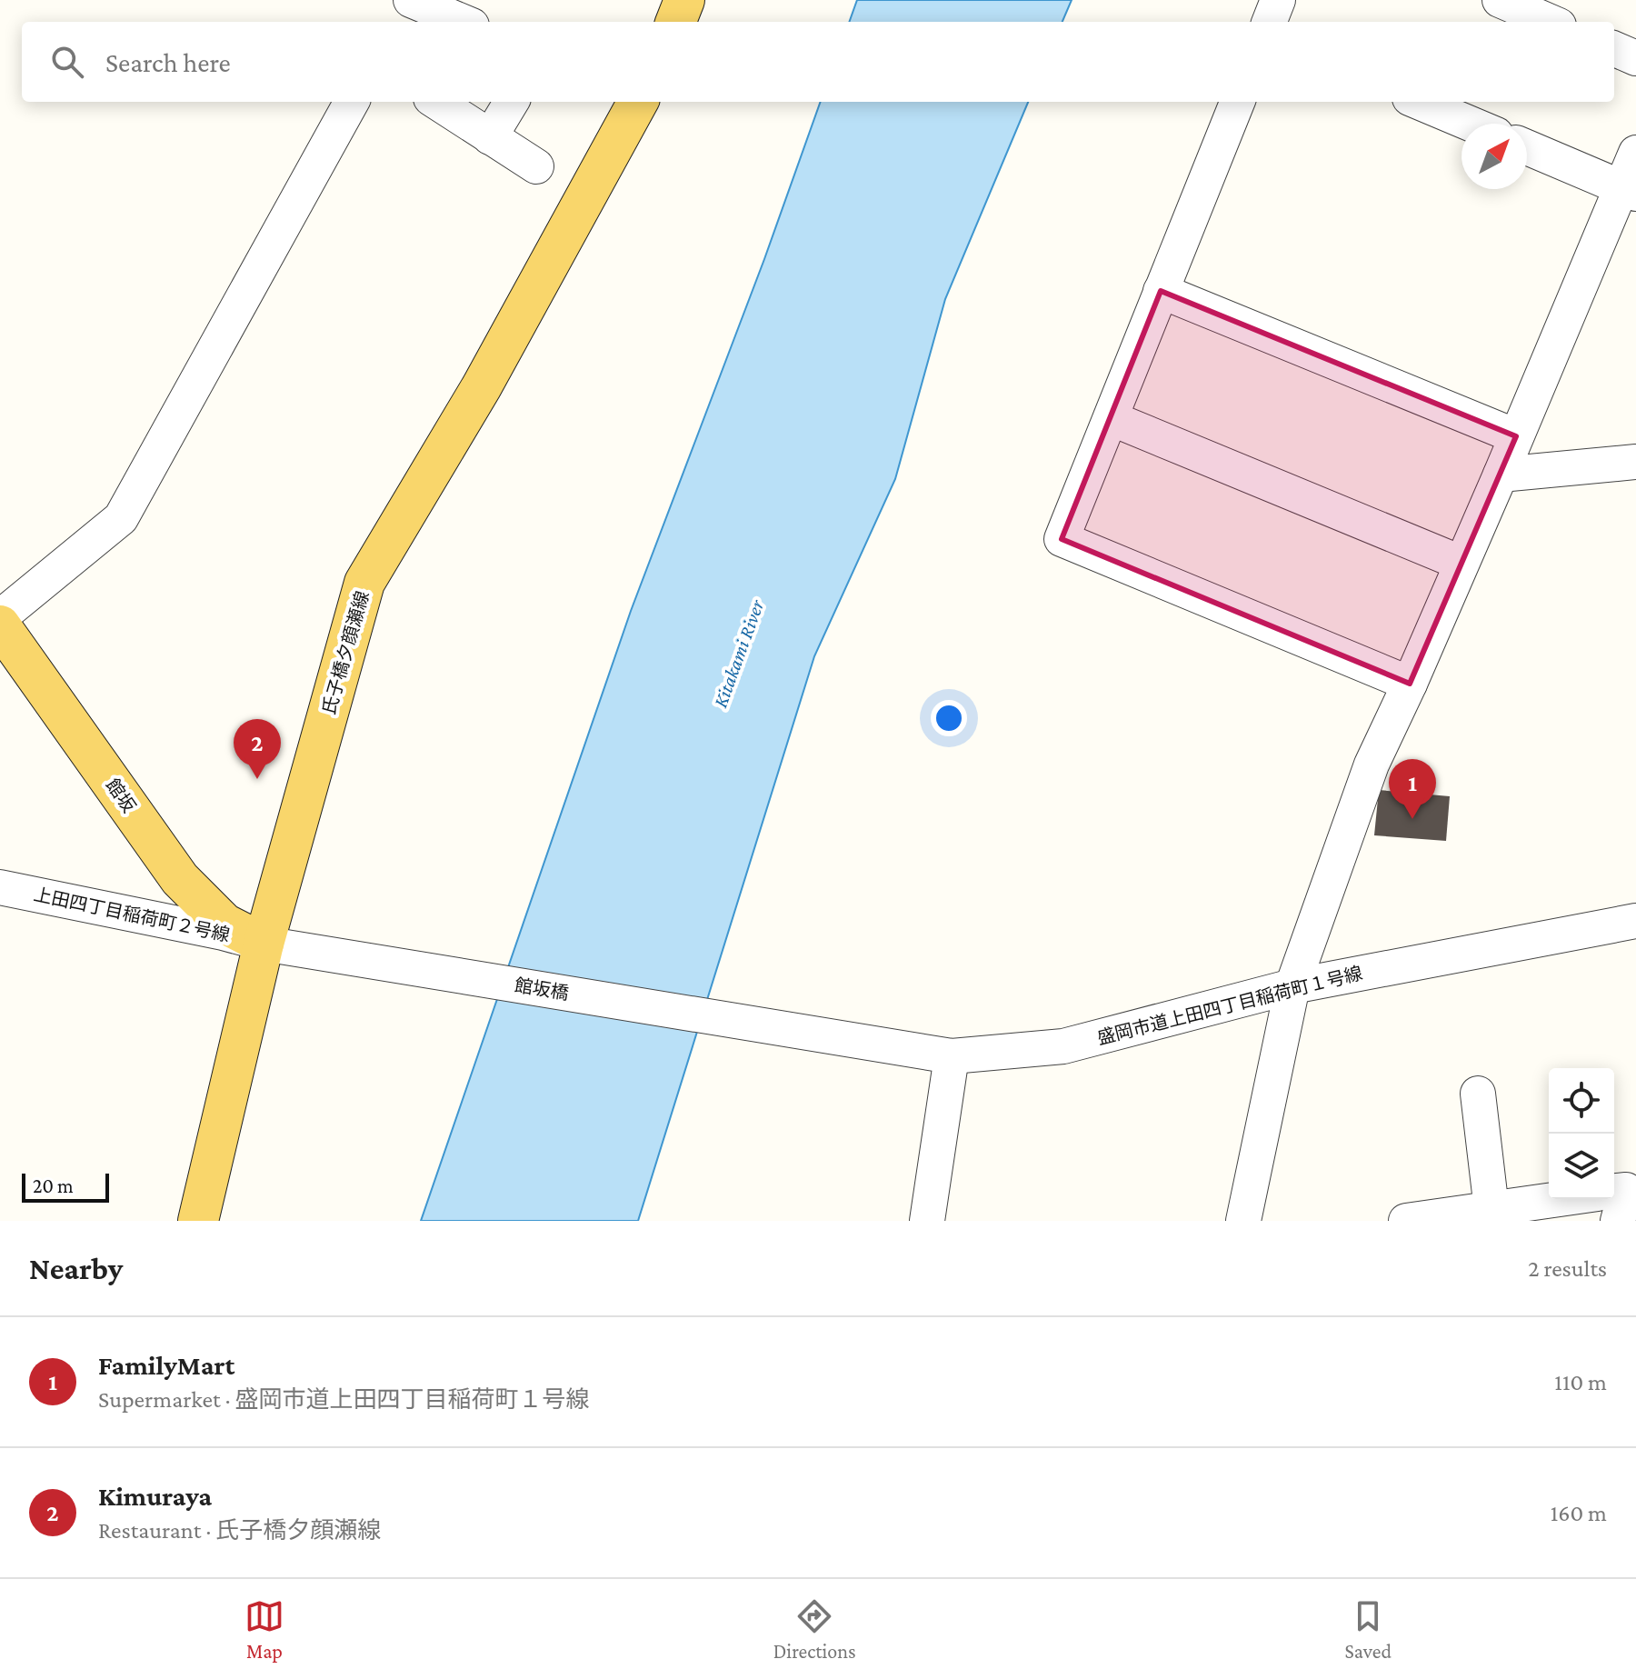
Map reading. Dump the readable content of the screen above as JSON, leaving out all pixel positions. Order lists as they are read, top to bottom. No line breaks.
{"streets":{"main road":["氏子橋夕顔瀬線","館坂"],"street":["上田四丁目稲荷町２号線","館坂橋","盛岡市道上田四丁目稲荷町１号線"]},"crossings":[["氏子橋夕顔瀬線","館坂"],["氏子橋夕顔瀬線","上田四丁目稲荷町２号線"],["氏子橋夕顔瀬線","館坂橋"],["館坂","上田四丁目稲荷町２号線"],["館坂","館坂橋"],["上田四丁目稲荷町２号線","館坂橋"],["館坂橋","盛岡市道上田四丁目稲荷町１号線"]],"water":["Kitakami River"],"scale_bar":"20 m","north":"top right","page":{"search":"Search here","pins":["2","1"],"scale":"20 m","heading":["Nearby","2 results"],"list":[{"mark":"1","name":"FamilyMart","note":"Supermarket · 盛岡市道上田四丁目稲荷町１号線","value":"110 m"},{"mark":"2","name":"Kimuraya","note":"Restaurant · 氏子橋夕顔瀬線","value":"160 m"}],"nav":["Map","Directions","Saved"]}}
